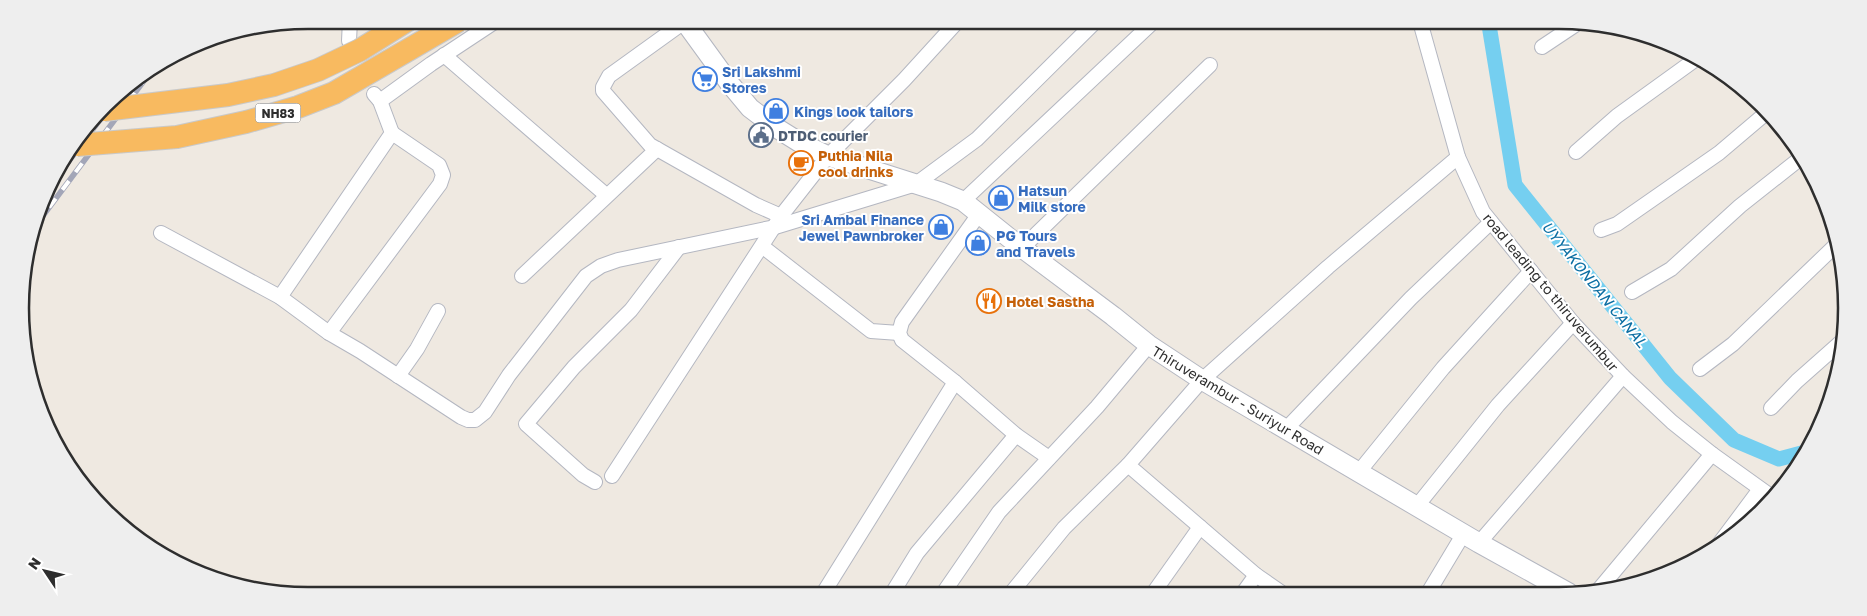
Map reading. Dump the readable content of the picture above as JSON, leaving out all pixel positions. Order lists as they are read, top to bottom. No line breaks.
{"streets":{"highway":["NH83"],"main road":["Thiruverambur - Suriyur Road"],"street":["road leading to thiruverumbur"]},"water":["UYYAKONDAN CANAL"],"places":{"supermarket":["Sri Lakshmi Stores"],"shop":["Kings look tailors","Hatsun Milk store","Sri Ambal Finance Jewel Pawnbroker","PG Tours and Travels"],"public building":["DTDC courier"],"cafe":["Puthia Nila cool drinks"],"restaurant":["Hotel Sastha"]},"north":"top left"}
